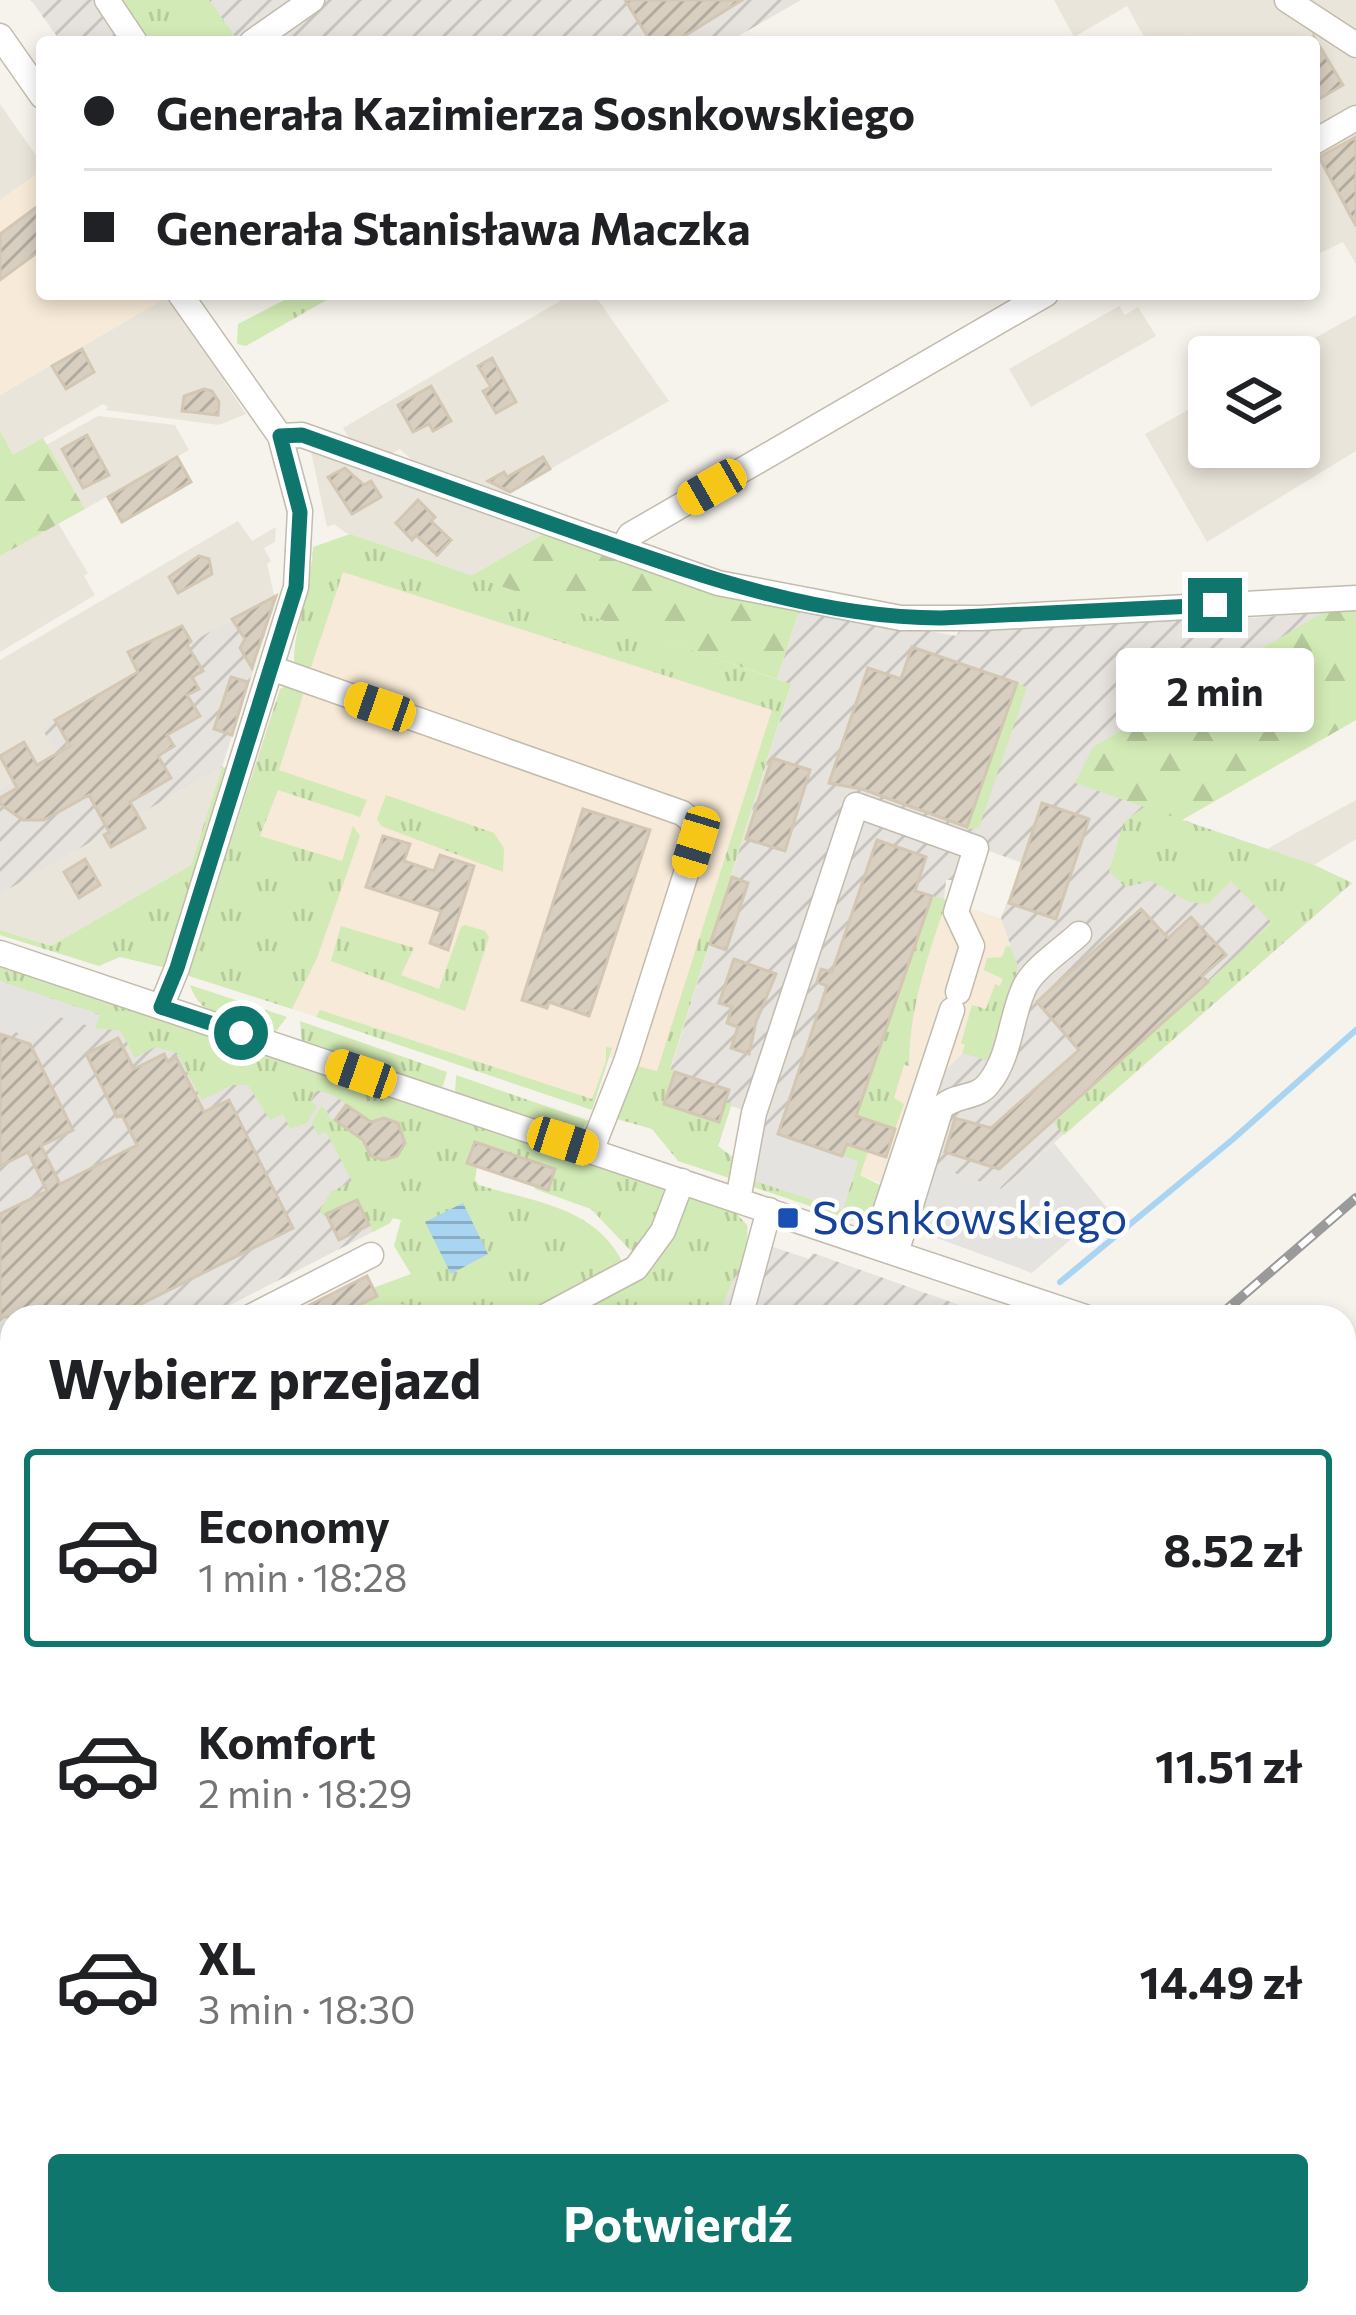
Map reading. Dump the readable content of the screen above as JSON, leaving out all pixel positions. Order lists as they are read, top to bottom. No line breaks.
{"places":{"transit":["Sosnkowskiego"]},"page":{"banner":["Generała Kazimierza Sosnkowskiego","Generała Stanisława Maczka"],"bubble":"2 min","heading":"Wybierz przejazd","list":[{"name":"Economy","note":"1 min · 18:28","value":"8.52 zł"},{"name":"Komfort","note":"2 min · 18:29","value":"11.51 zł"},{"name":"XL","note":"3 min · 18:30","value":"14.49 zł"}],"buttons":"Potwierdź"}}
